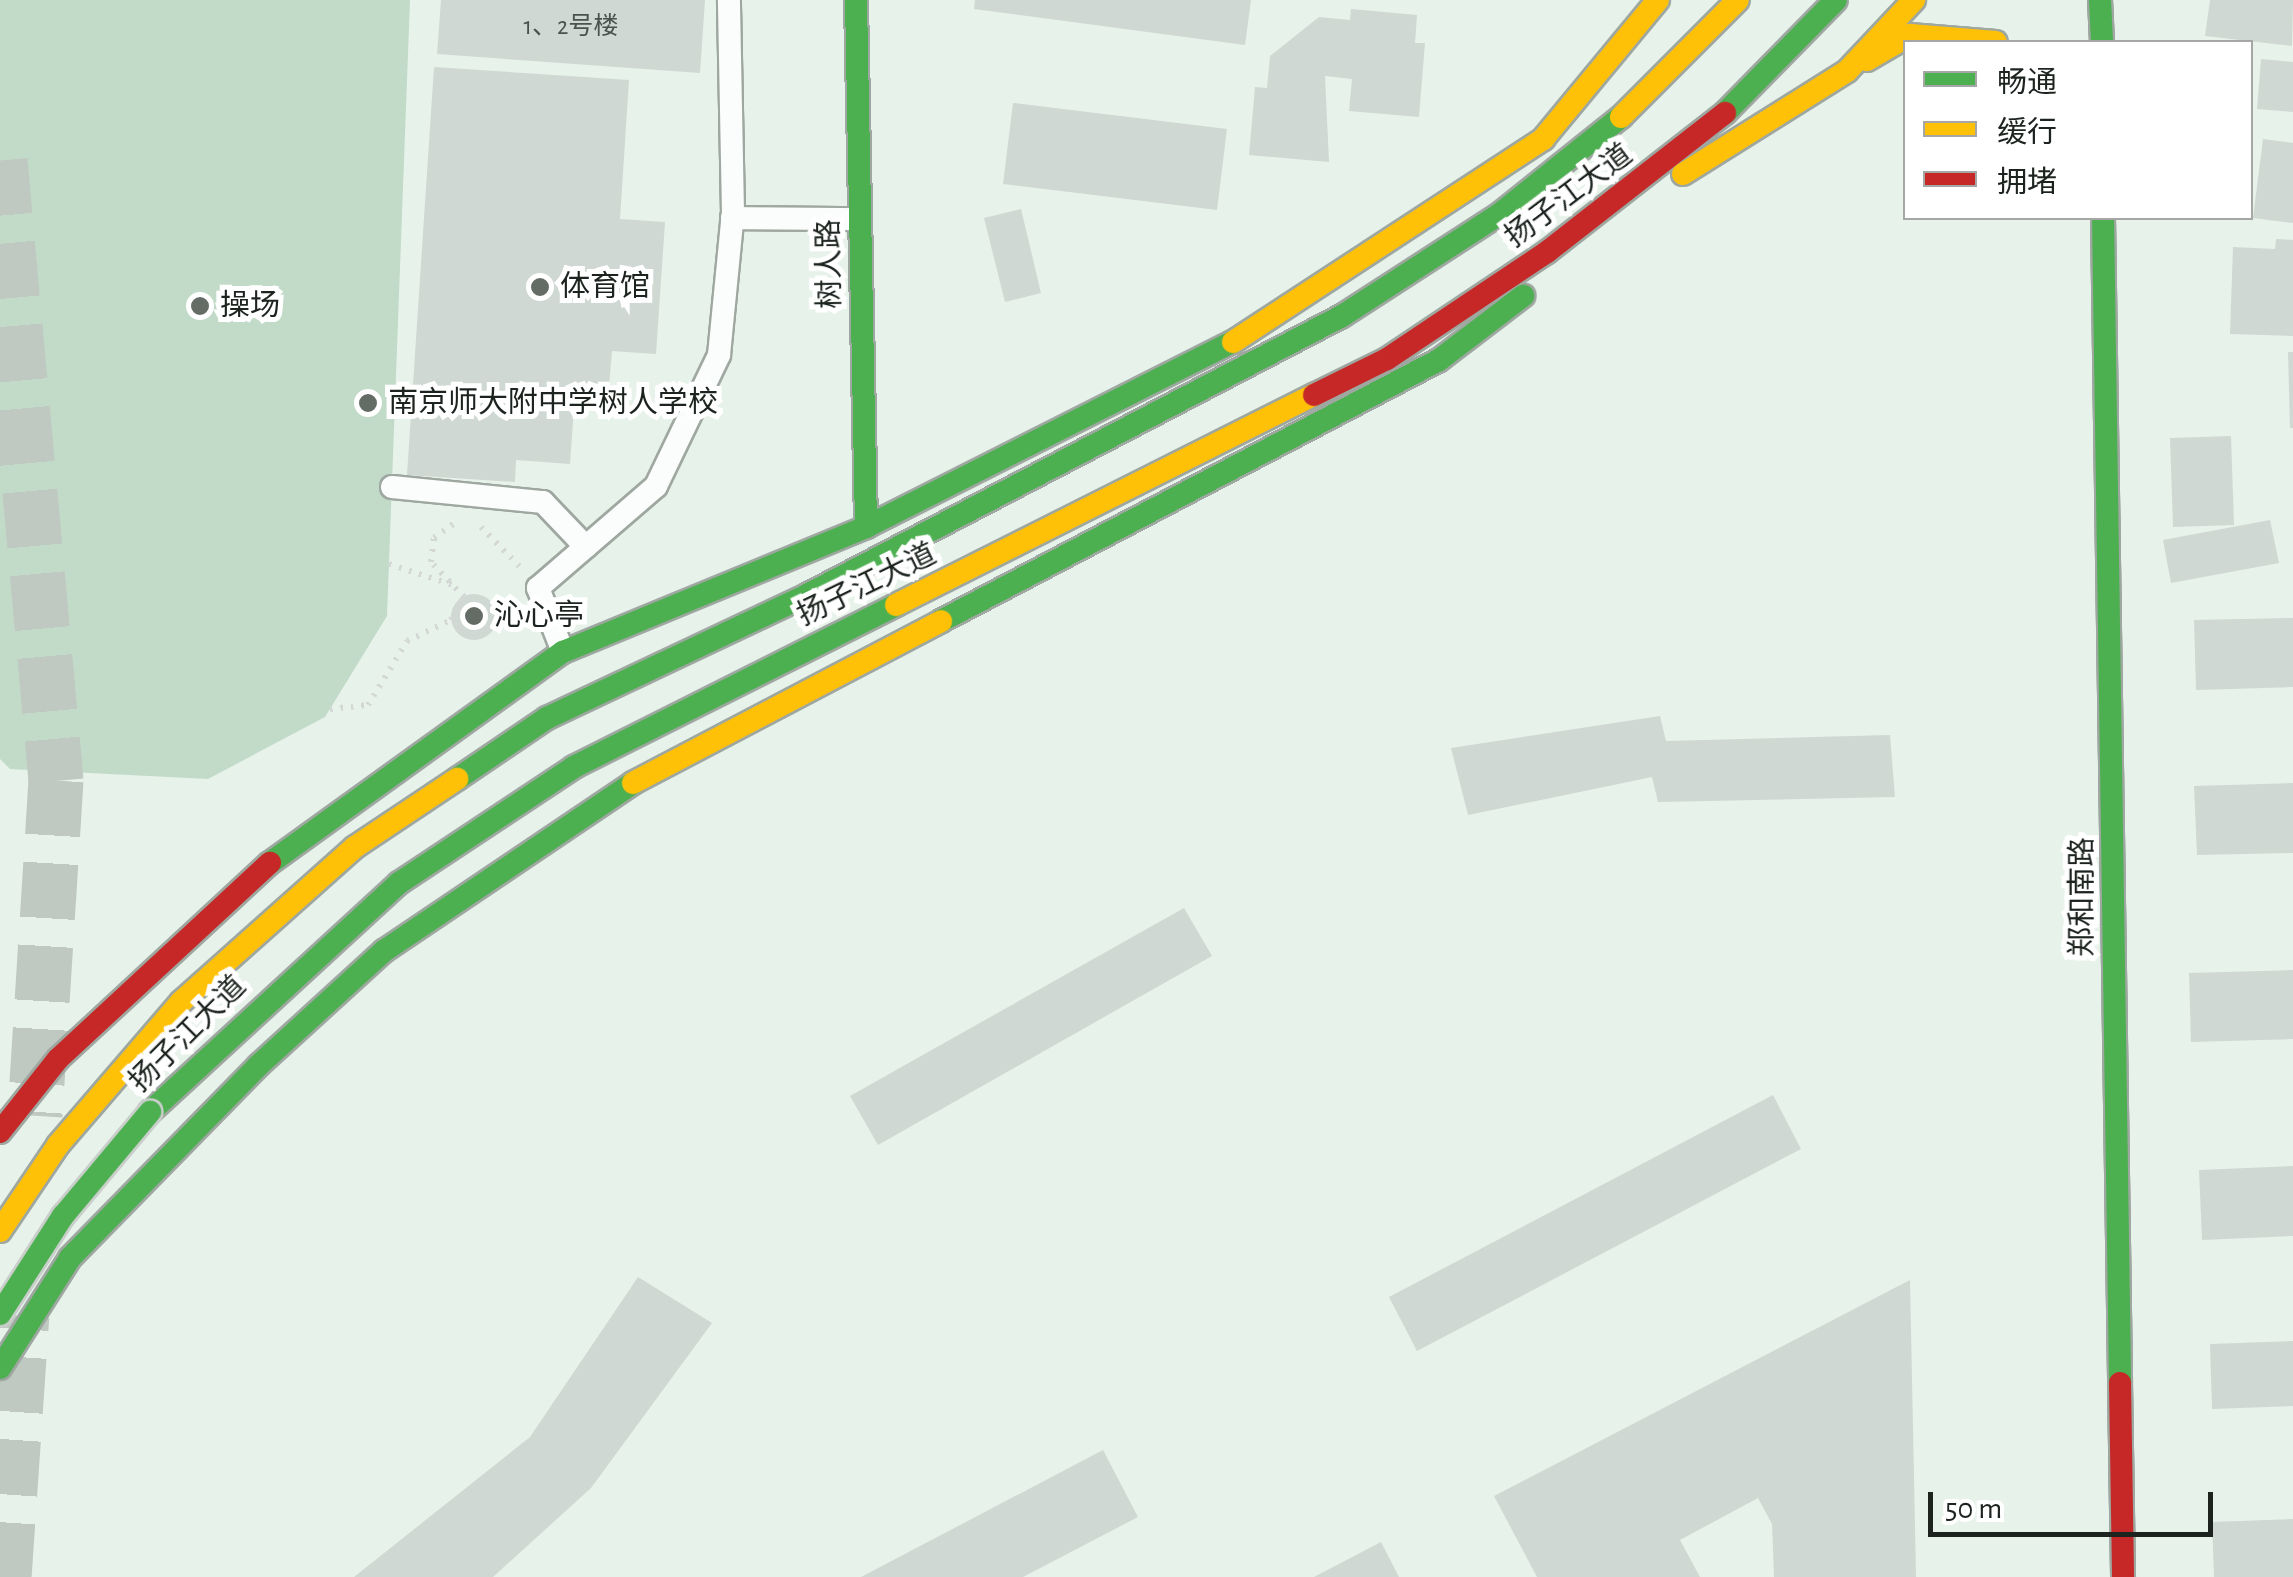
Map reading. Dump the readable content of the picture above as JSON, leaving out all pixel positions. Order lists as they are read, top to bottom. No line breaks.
{"streets":{"main road":["扬子江大道","树人路","郑和南路"]},"places":["体育馆","操场","南京师大附中学树人学校","沁心亭"],"house_numbers":["1、2号楼"],"legend":["畅通","缓行","拥堵"],"scale_bar":"50 m"}
